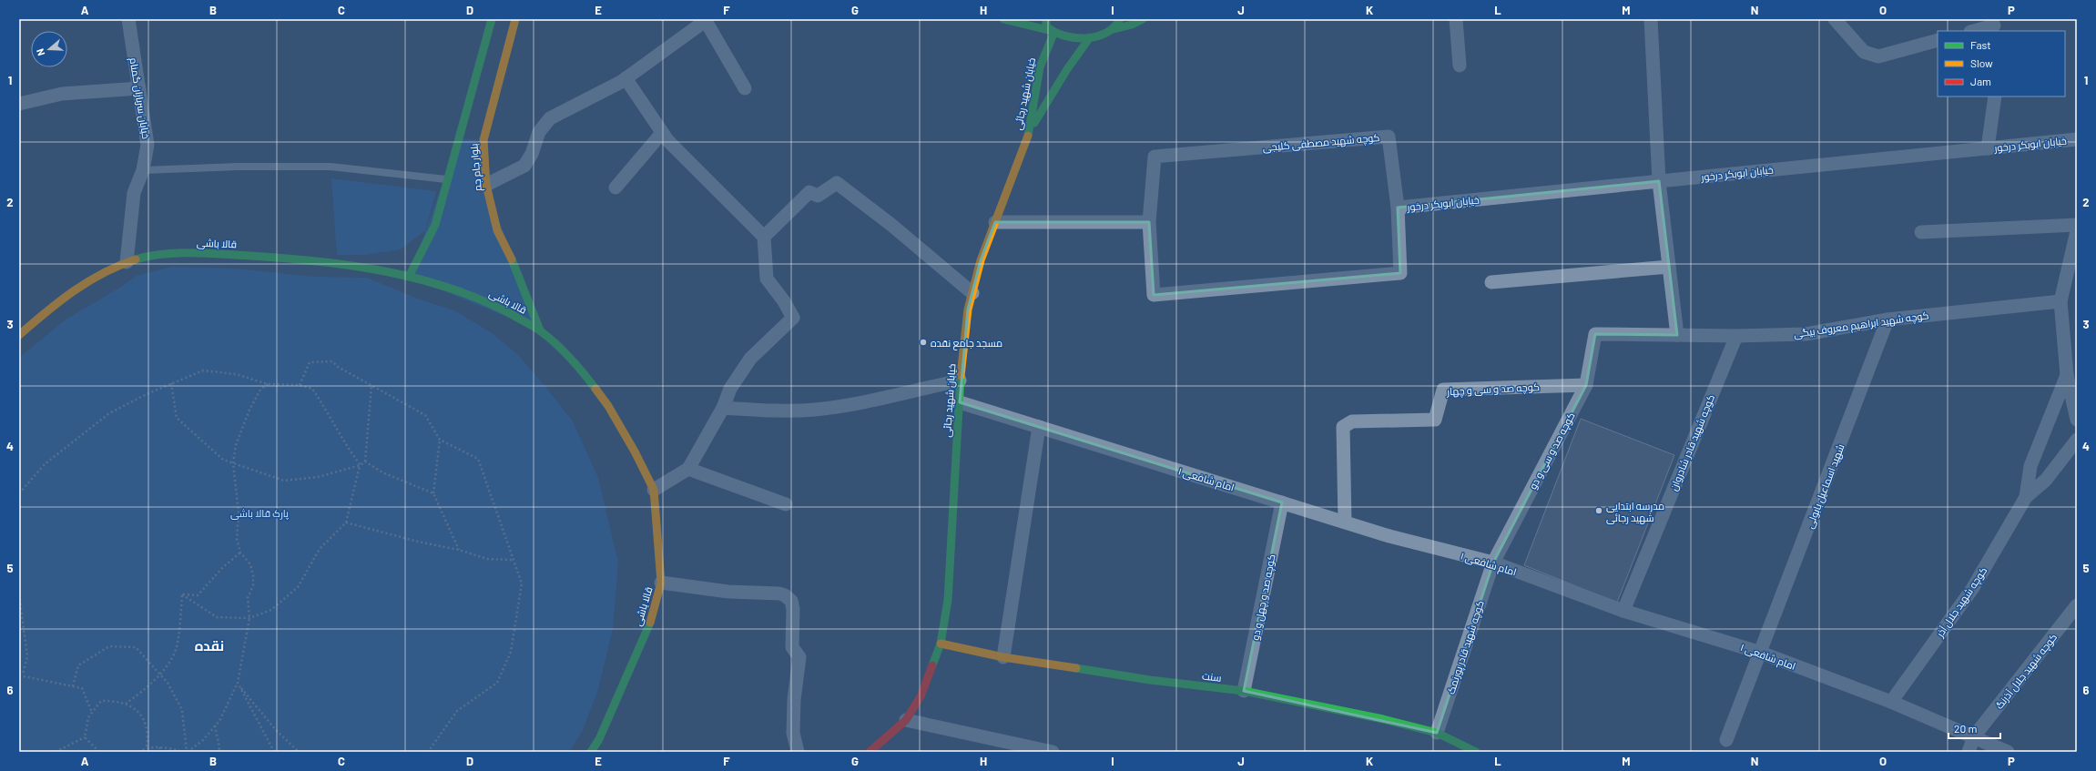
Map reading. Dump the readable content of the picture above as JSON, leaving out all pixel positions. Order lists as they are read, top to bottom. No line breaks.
{"streets":{"main road":["خیابان شهید رجائی","بلوار جام جم","قالا باشی","سنت"],"street":["خیابان سربازان گمنام","کوچه شهید مصطفی کلیجی","خیابان ابوبکر درخور","کوچه شهید ابراهیم معروف بیگی","کوچه صد و سی و چهار","کوچه شهید قادر شادروان","کوچه صد و سی و دو","امام شافعی ۱","شهید اسماعیل بابولی","کوچه صد و چهل و دو","کوچه شهید جلال آذر","کوچه شهید قادر پورنمک","کوچه شهید جلال آذرنگ"]},"crossings":[["خیابان شهید رجائی","امام شافعی ۱"],["خیابان شهید رجائی","سنت"],["خیابان سربازان گمنام","قالا باشی"],["کوچه شهید مصطفی کلیجی","خیابان ابوبکر درخور"],["بلوار جام جم","قالا باشی"],["کوچه شهید ابراهیم معروف بیگی","کوچه شهید قادر شادروان"],["کوچه شهید ابراهیم معروف بیگی","کوچه صد و سی و دو"],["کوچه شهید ابراهیم معروف بیگی","شهید اسماعیل بابولی"],["کوچه صد و سی و چهار","کوچه صد و سی و دو"],["کوچه صد و سی و چهار","امام شافعی ۱"],["کوچه شهید قادر شادروان","امام شافعی ۱"],["کوچه صد و سی و دو","امام شافعی ۱"],["کوچه صد و سی و دو","کوچه شهید قادر پورنمک"],["امام شافعی ۱","شهید اسماعیل بابولی"],["امام شافعی ۱","کوچه صد و چهل و دو"],["امام شافعی ۱","کوچه شهید جلال آذر"],["امام شافعی ۱","کوچه شهید قادر پورنمک"],["امام شافعی ۱","کوچه شهید جلال آذرنگ"],["کوچه صد و چهل و دو","سنت"],["کوچه شهید قادر پورنمک","سنت"]],"districts":["نقده"],"parks":["پارک قالا باشی"],"places":["مسجد جامع نقده","مدرسه ابتدایی شهید رجائی"],"legend":["Fast","Slow","Jam"],"scale_bar":"20 m","north":"left","grid":{"columns":["A","B","C","D","E","F","G","H","I","J","K","L","M","N","O","P"],"rows":["1","2","3","4","5","6"]}}
